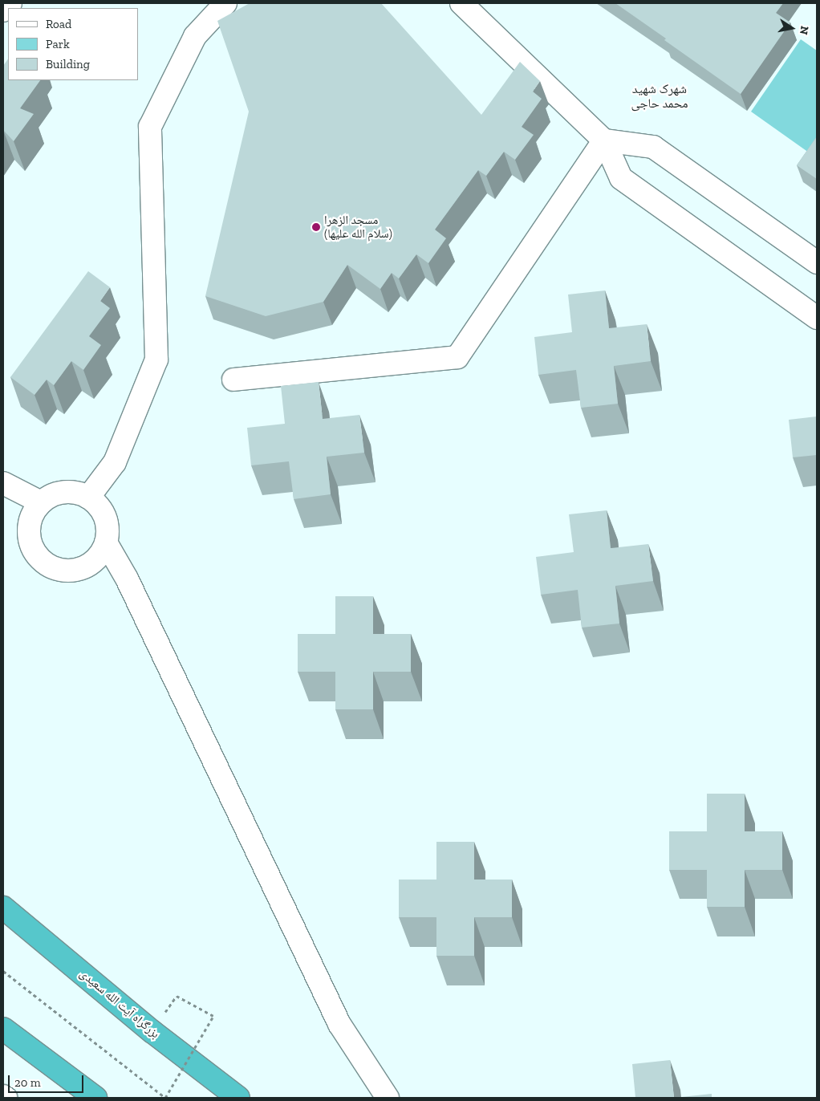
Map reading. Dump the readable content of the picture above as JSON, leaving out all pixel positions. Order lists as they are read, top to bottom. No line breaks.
{"streets":{"highway":["بزرگراه آیت الله سعیدی"]},"districts":["شهرک شهید محمد حاجی"],"places":["مسجد الزهرا (سلام الله علیها)"],"legend":["Road","Park","Building"],"scale_bar":"20 m","north":"right"}
